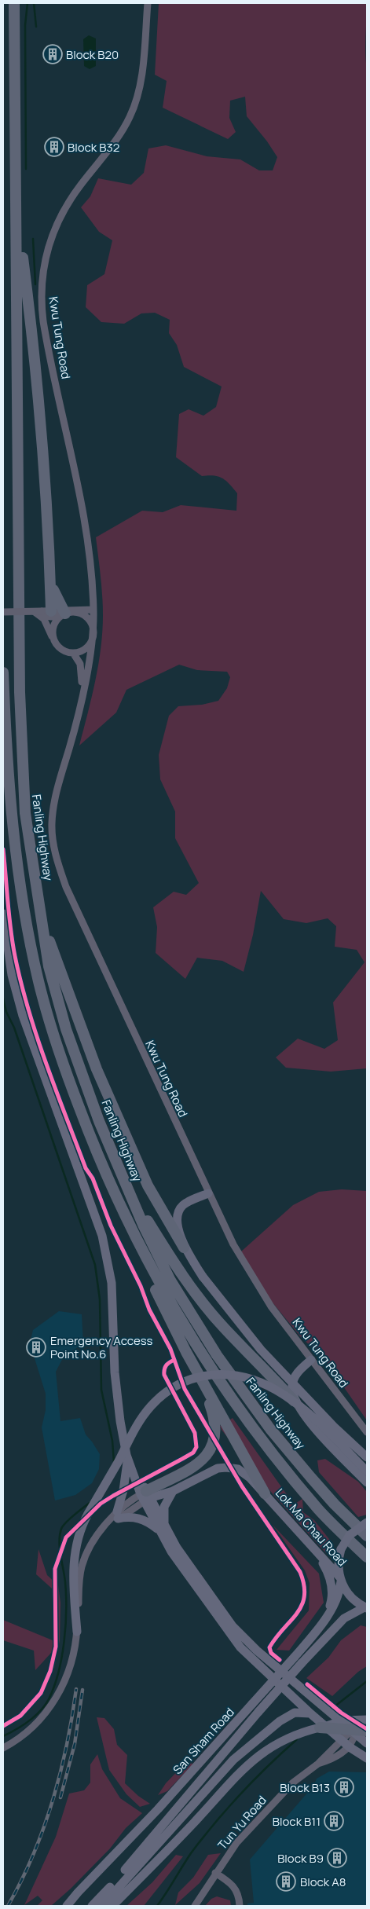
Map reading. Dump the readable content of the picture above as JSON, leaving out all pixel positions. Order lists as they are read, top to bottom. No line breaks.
{"streets":{"highway":["Fanling Highway"],"main road":["Lok Ma Chau Road","San Sham Road"],"street":["Kwu Tung Road","Tun Yu Road"]},"crossings":[["Lok Ma Chau Road","San Sham Road"]],"places":{"building":["Block B20","Block B32","Emergency Access Point No.6","Block B13","Block B11","Block B9","Block A8"]}}
